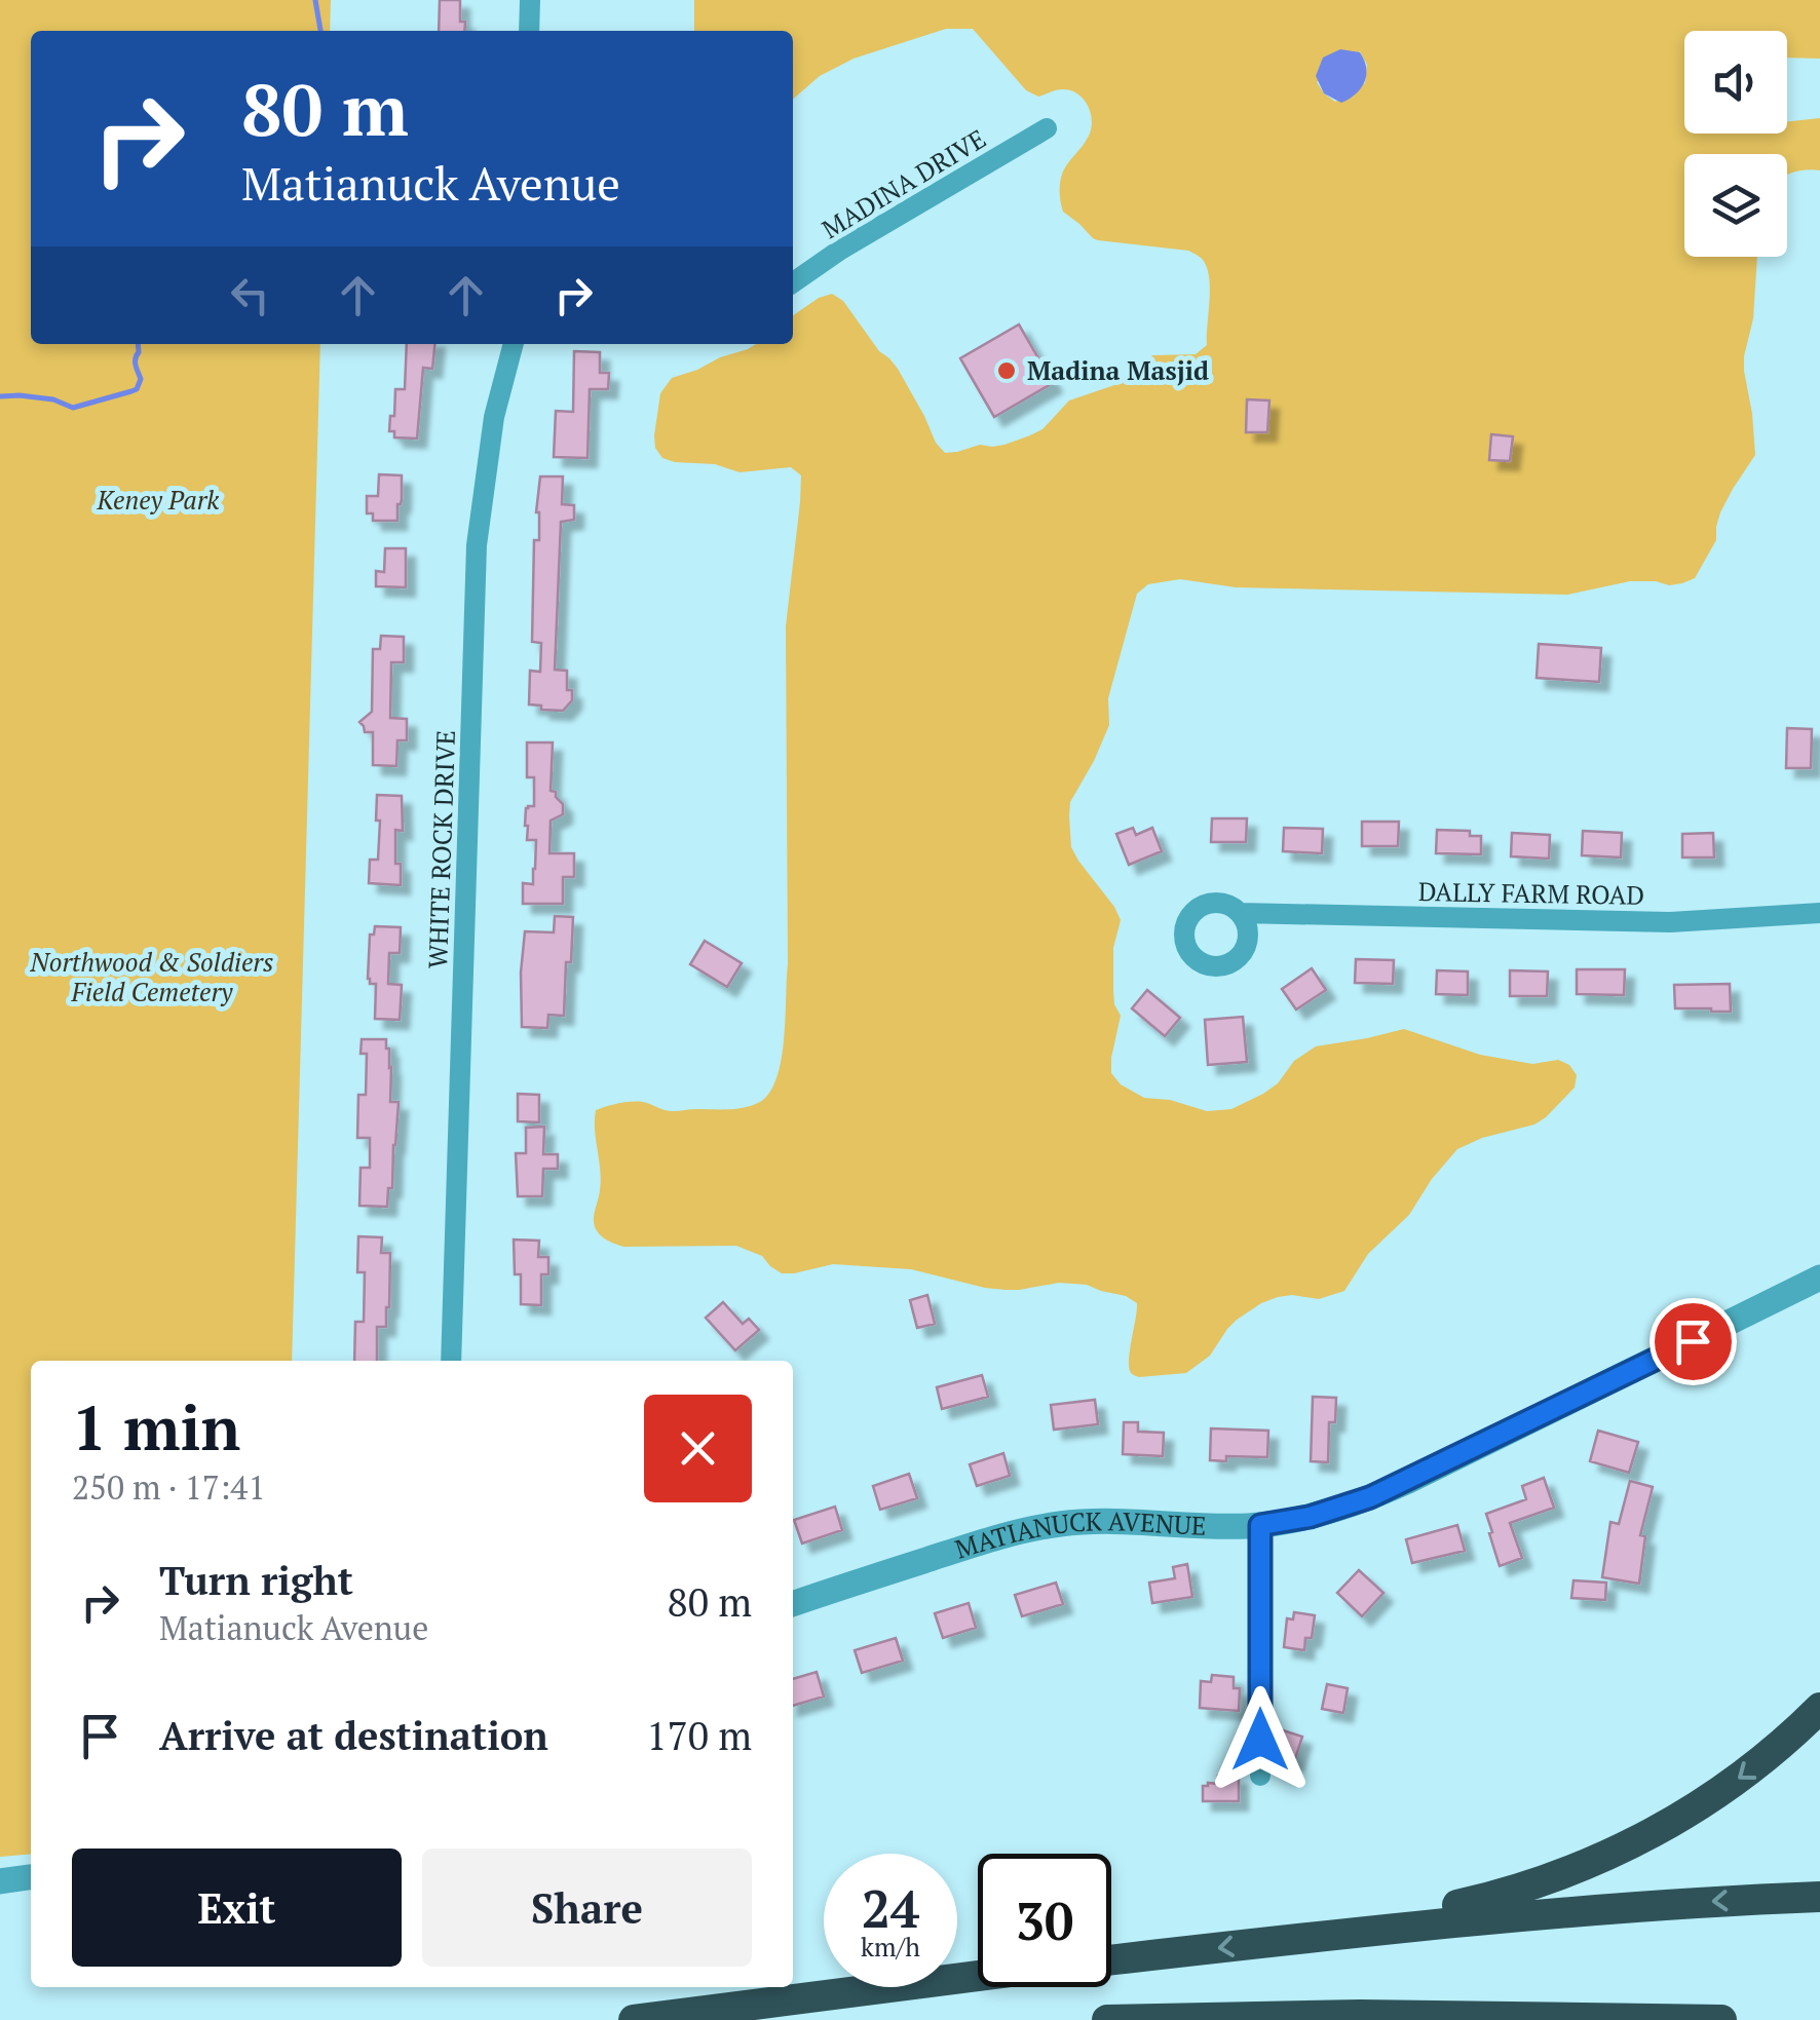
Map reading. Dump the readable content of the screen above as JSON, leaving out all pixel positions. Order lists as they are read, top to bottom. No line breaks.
{"streets":{"street":["MADINA DRIVE","WHITE ROCK DRIVE","DALLY FARM ROAD","MATIANUCK AVENUE"]},"parks":["Keney Park","Northwood & Soldiers Field Cemetery"],"places":["Madina Masjid"],"page":{"turn":["80 m","Matianuck Avenue"],"heading":["1 min","250 m · 17:41"],"list":[{"name":"Turn right","note":"Matianuck Avenue","value":"80 m"},{"name":"Arrive at destination","value":"170 m"}],"buttons":["Exit","Share"],"speed":"24 km/h","limit":"30"}}
